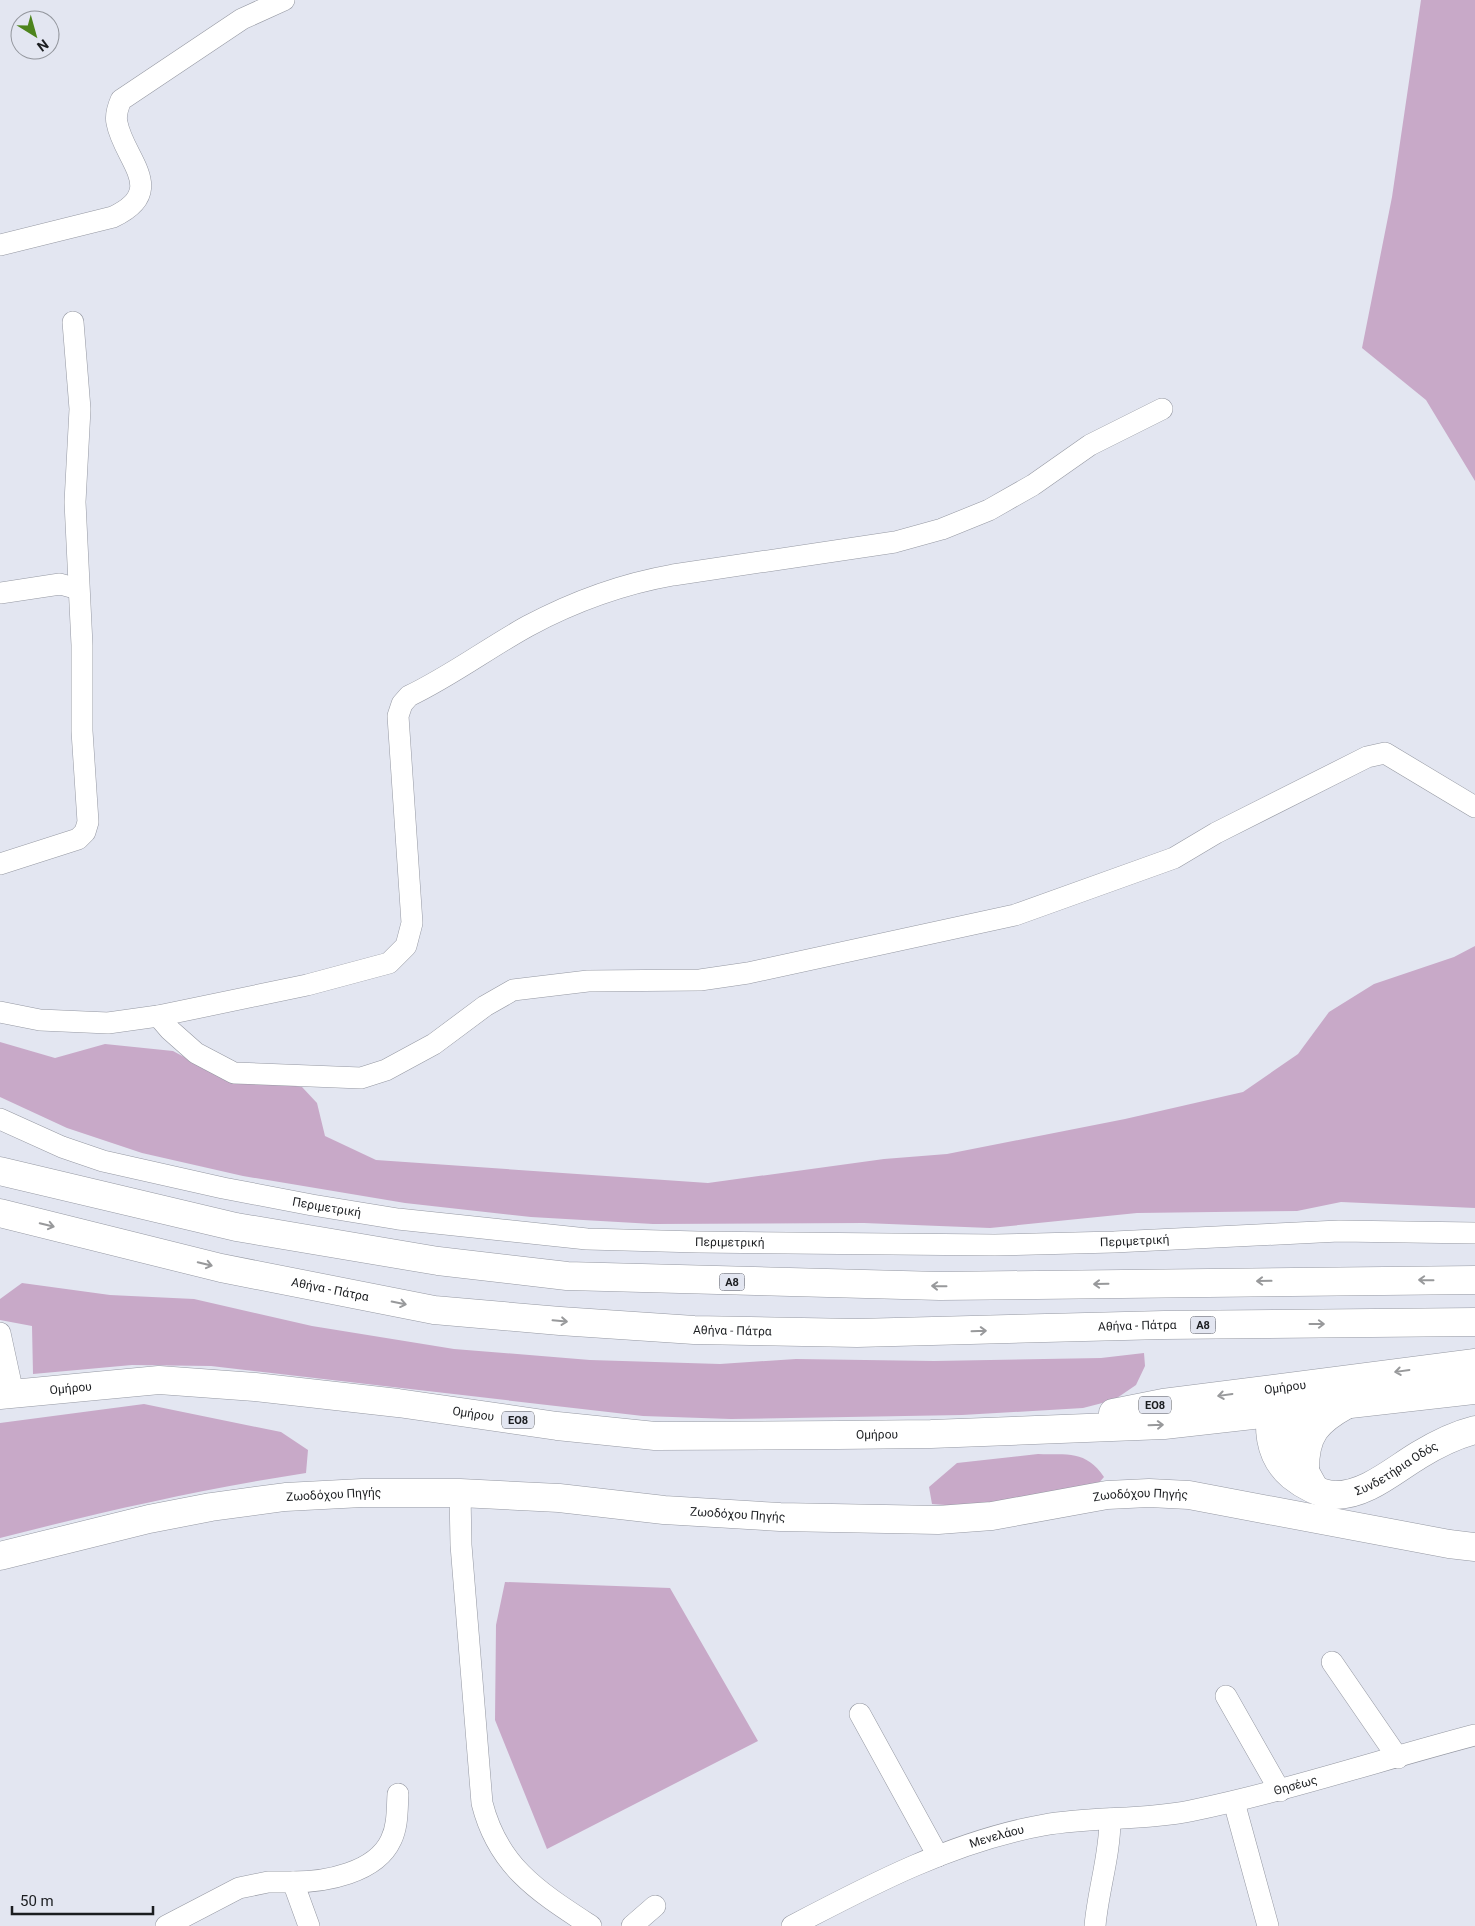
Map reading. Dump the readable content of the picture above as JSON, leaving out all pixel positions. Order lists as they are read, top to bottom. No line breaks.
{"streets":{"main road":["Α8","Αθήνα - Πάτρα","Ομήρου","ΕΟ8","Συνδετήρια Οδός","Ζωοδόχου Πηγής"],"street":["Περιμετρική","Θησέως","Μενελάου"]},"crossings":[["Ομήρου","Συνδετήρια Οδός"],["Θησέως","Μενελάου"]],"scale_bar":"50 m","north":"bottom right"}
